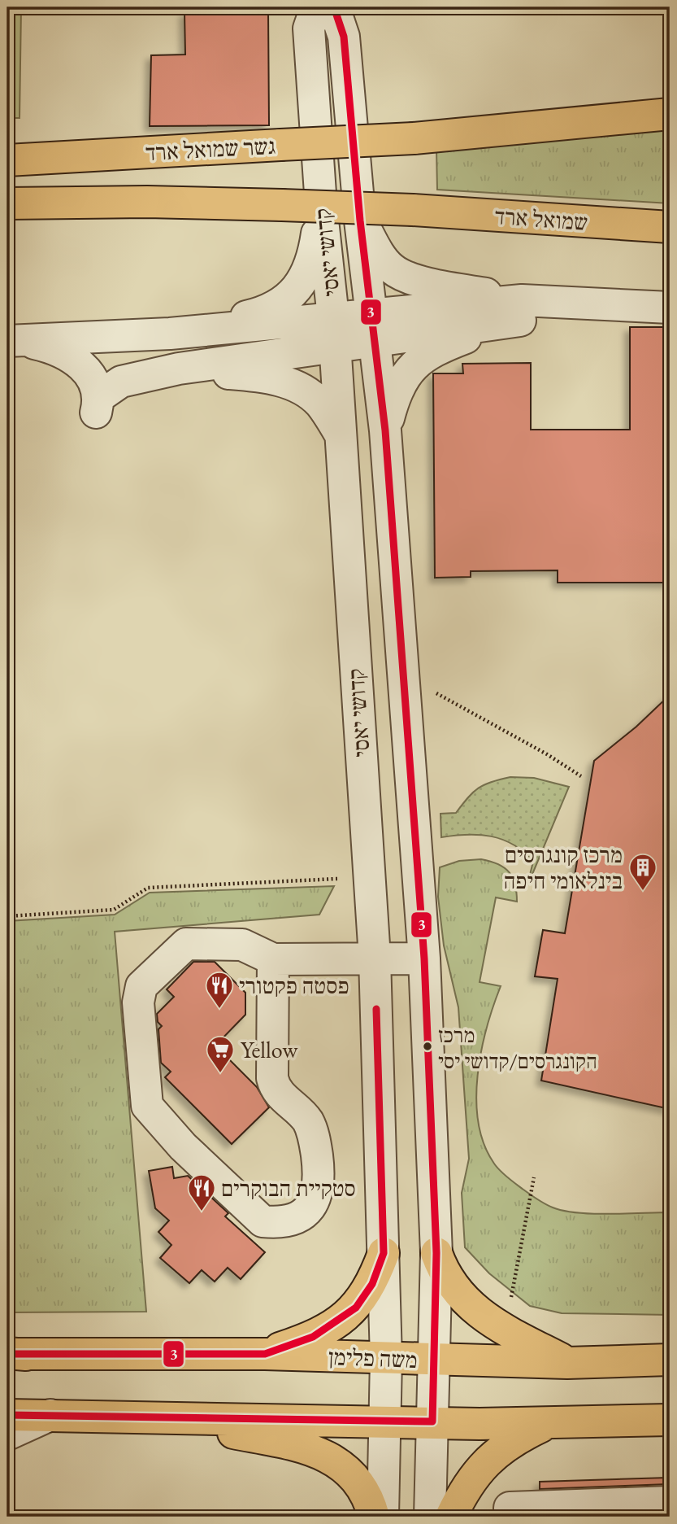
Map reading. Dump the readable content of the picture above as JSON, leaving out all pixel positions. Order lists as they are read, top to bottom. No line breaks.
{"streets":{"main road":["גשר שמואל ארד","שמואל ארד","משה פלימן"],"street":["קדושי יאסי"]},"crossings":[["קדושי יאסי","משה פלימן"]],"places":{"building":["מרכז קונגרסים בינלאומי חיפה"],"restaurant":["פסטה פקטורי","סטקיית הבוקרים"],"other":["מרכז הקונגרסים/קדושי יסי"],"supermarket":["Yellow"]},"lines":["transit line 3"]}
